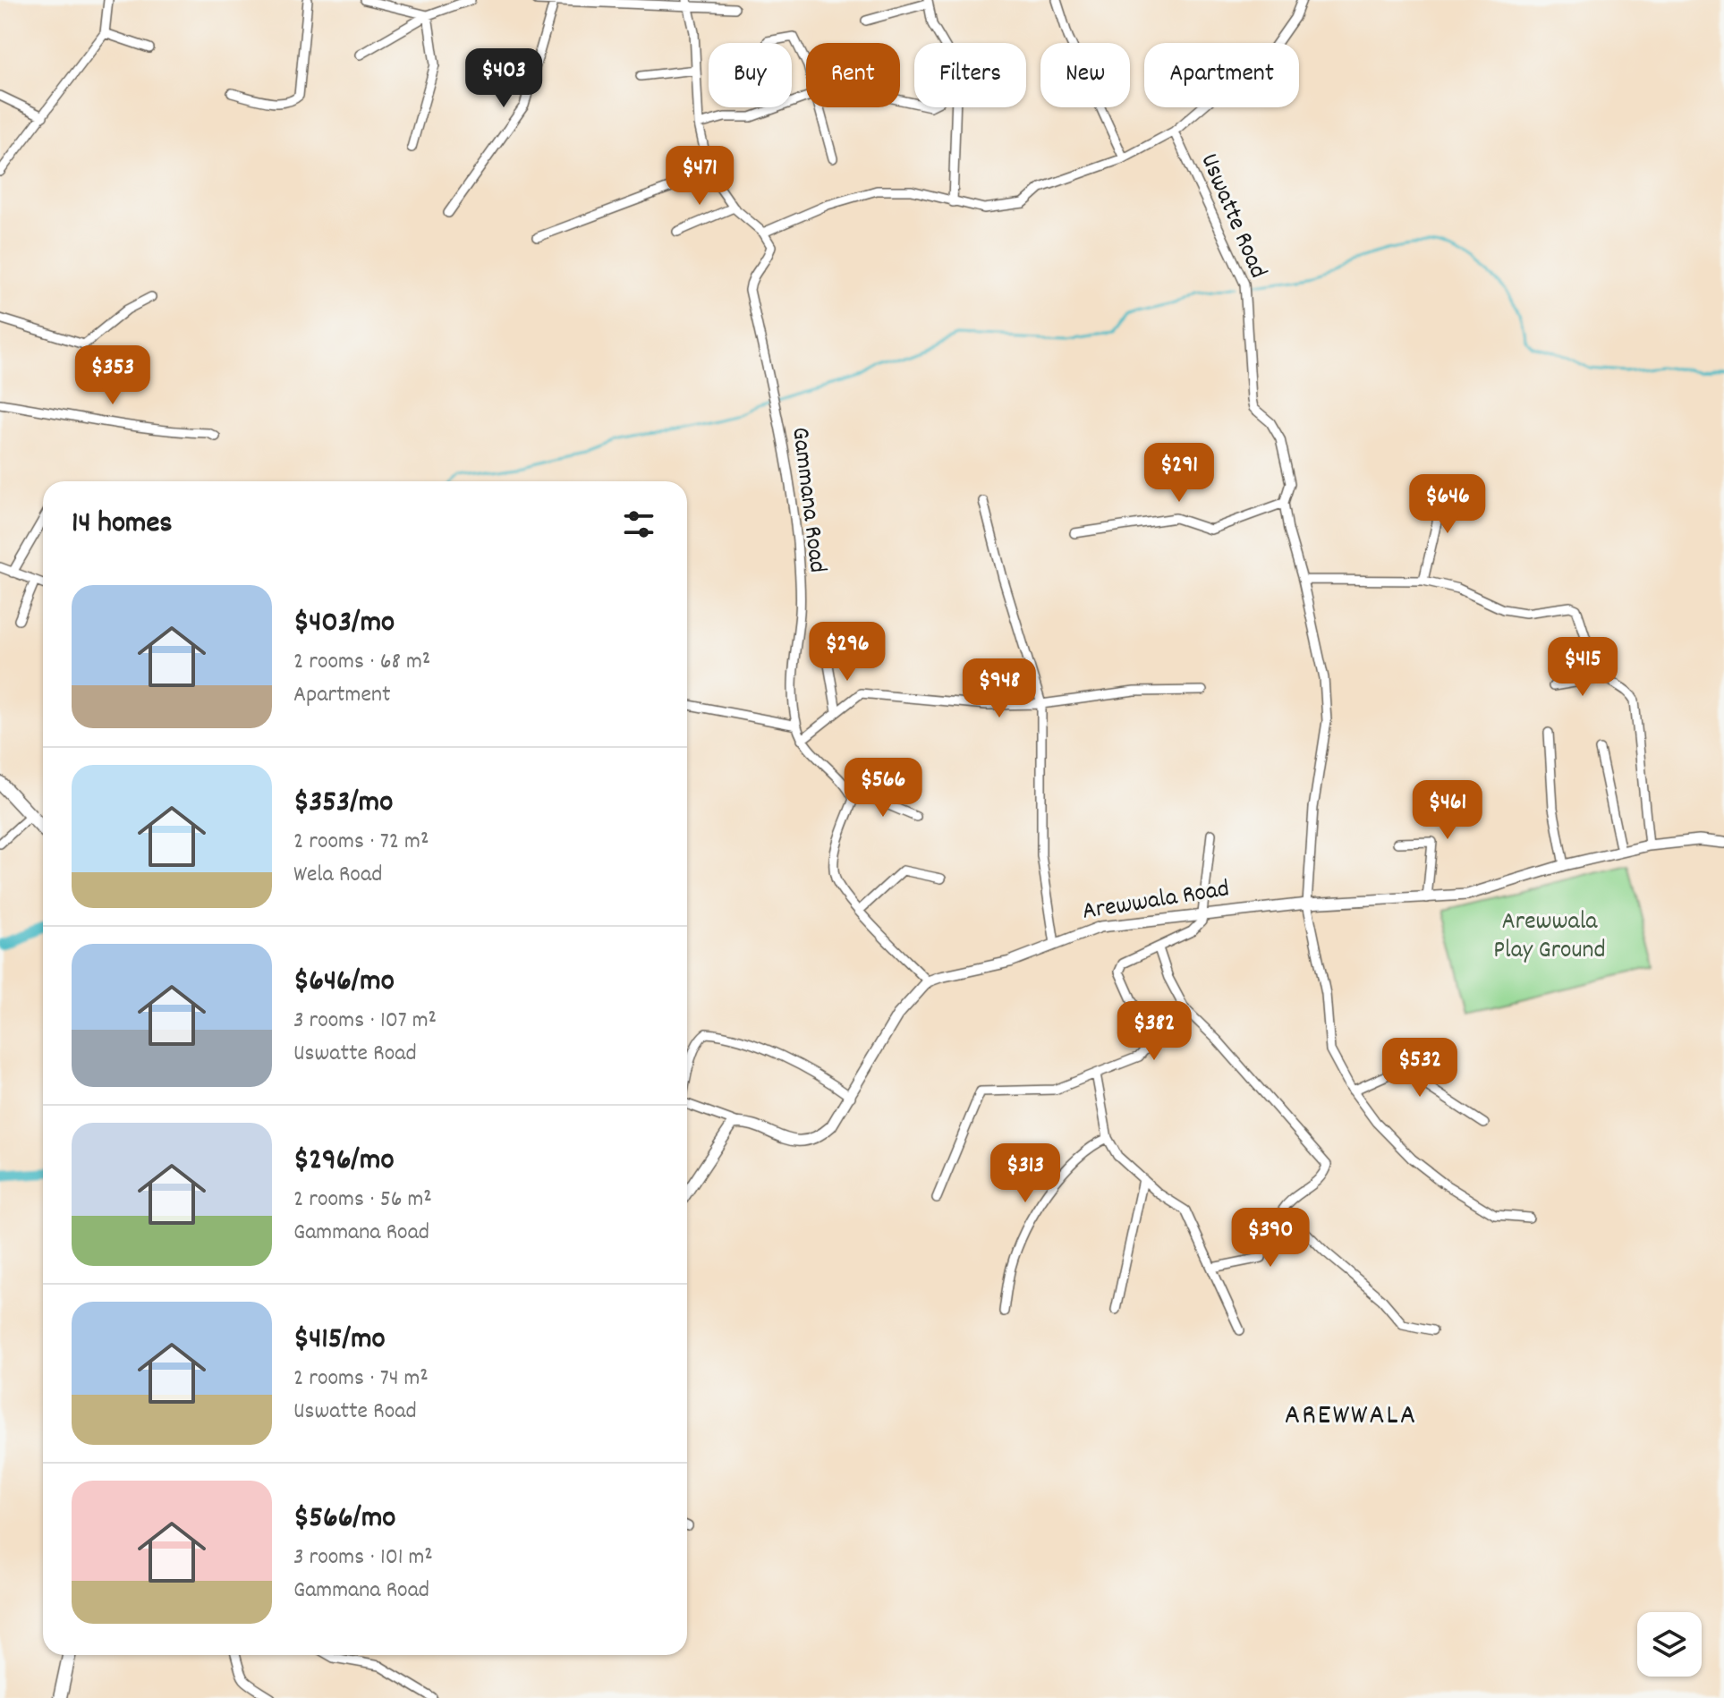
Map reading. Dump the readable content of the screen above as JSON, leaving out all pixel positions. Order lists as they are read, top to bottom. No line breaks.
{"streets":{"street":["Uswatte Road","Gammana Road","Arewwala Road"]},"crossings":[["Uswatte Road","Arewwala Road"]],"districts":["AREWWALA"],"parks":["Arewwala Play Ground"],"page":{"chip":["Buy","Rent","Filters","New","Apartment"],"price":["$403","$471","$353","$291","$646","$296","$415","$948","$566","$461","$382","$532","$313","$390"],"heading":"14 homes","list":[{"name":"$403/mo","note":"2 rooms · 68 m² · Apartment"},{"name":"$353/mo","note":"2 rooms · 72 m² · Wela Road"},{"name":"$646/mo","note":"3 rooms · 107 m² · Uswatte Road"},{"name":"$296/mo","note":"2 rooms · 56 m² · Gammana Road"},{"name":"$415/mo","note":"2 rooms · 74 m² · Uswatte Road"},{"name":"$566/mo","note":"3 rooms · 101 m² · Gammana Road"}]}}
